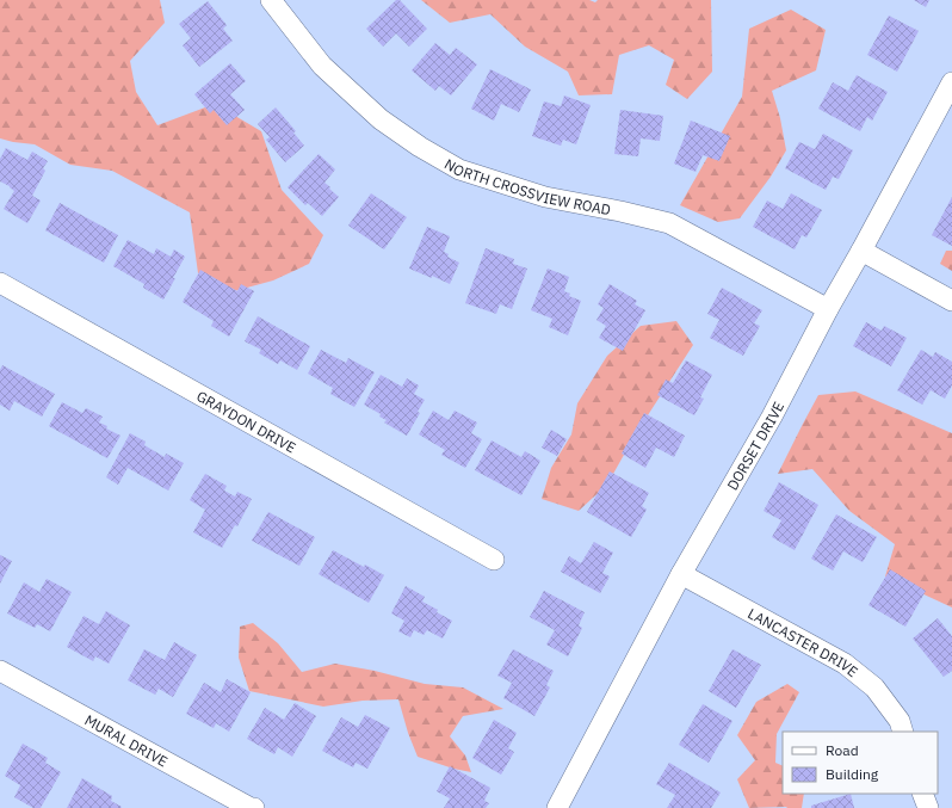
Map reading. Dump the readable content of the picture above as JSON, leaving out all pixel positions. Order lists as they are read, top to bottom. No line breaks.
{"streets":{"street":["NORTH CROSSVIEW ROAD","GRAYDON DRIVE","DORSET DRIVE","LANCASTER DRIVE","MURAL DRIVE"]},"crossings":[["NORTH CROSSVIEW ROAD","DORSET DRIVE"],["DORSET DRIVE","LANCASTER DRIVE"]],"legend":["Road","Building"]}
